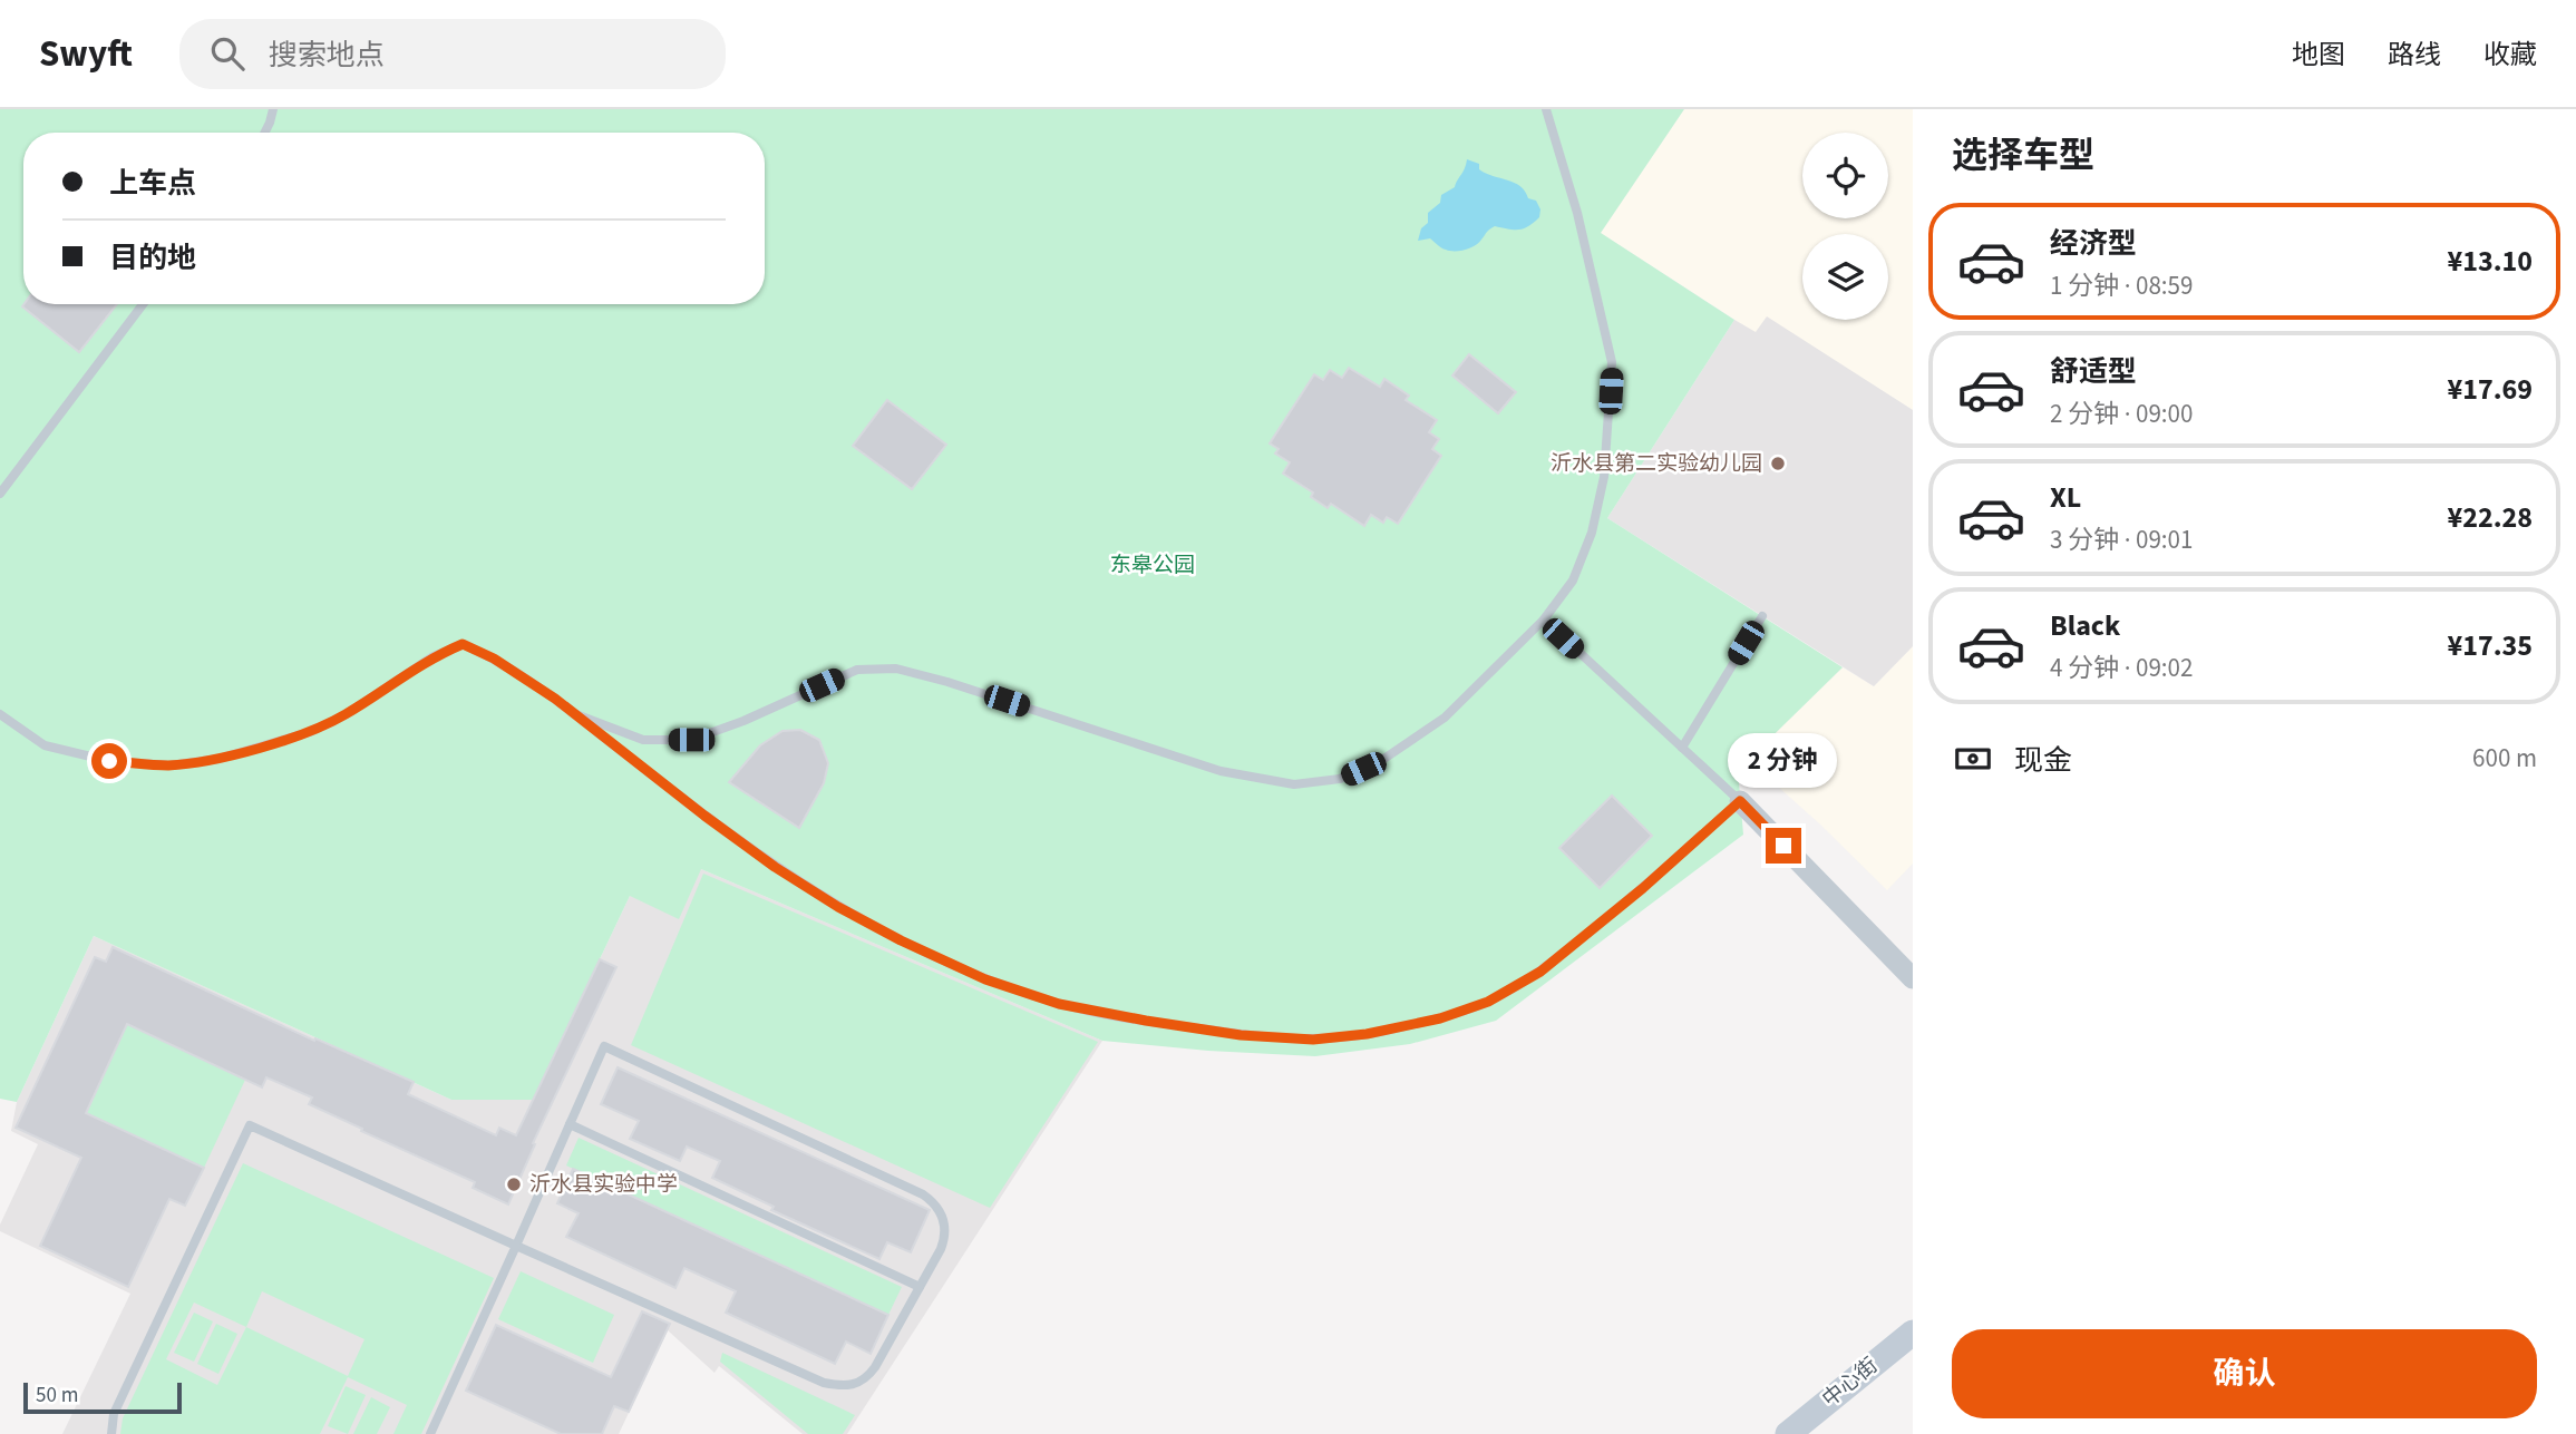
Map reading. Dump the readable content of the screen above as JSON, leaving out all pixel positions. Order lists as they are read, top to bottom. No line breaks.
{"streets":{"main road":["中心街"]},"parks":["东皋公园"],"places":["沂水县第二实验幼儿园","沂水县实验中学"],"scale_bar":"50 m","page":{"header":"Swyft","search":"搜索地点","nav":["地图","路线","收藏"],"heading":"选择车型","banner":["上车点","目的地"],"list":[{"name":"经济型","note":"1 分钟 · 08:59","value":"¥13.10"},{"name":"舒适型","note":"2 分钟 · 09:00","value":"¥17.69"},{"name":"XL","note":"3 分钟 · 09:01","value":"¥22.28"},{"name":"Black","note":"4 分钟 · 09:02","value":"¥17.35"}],"pay":["现金","600 m"],"bubble":"2 分钟","buttons":"确认","scale":"50 m"}}
